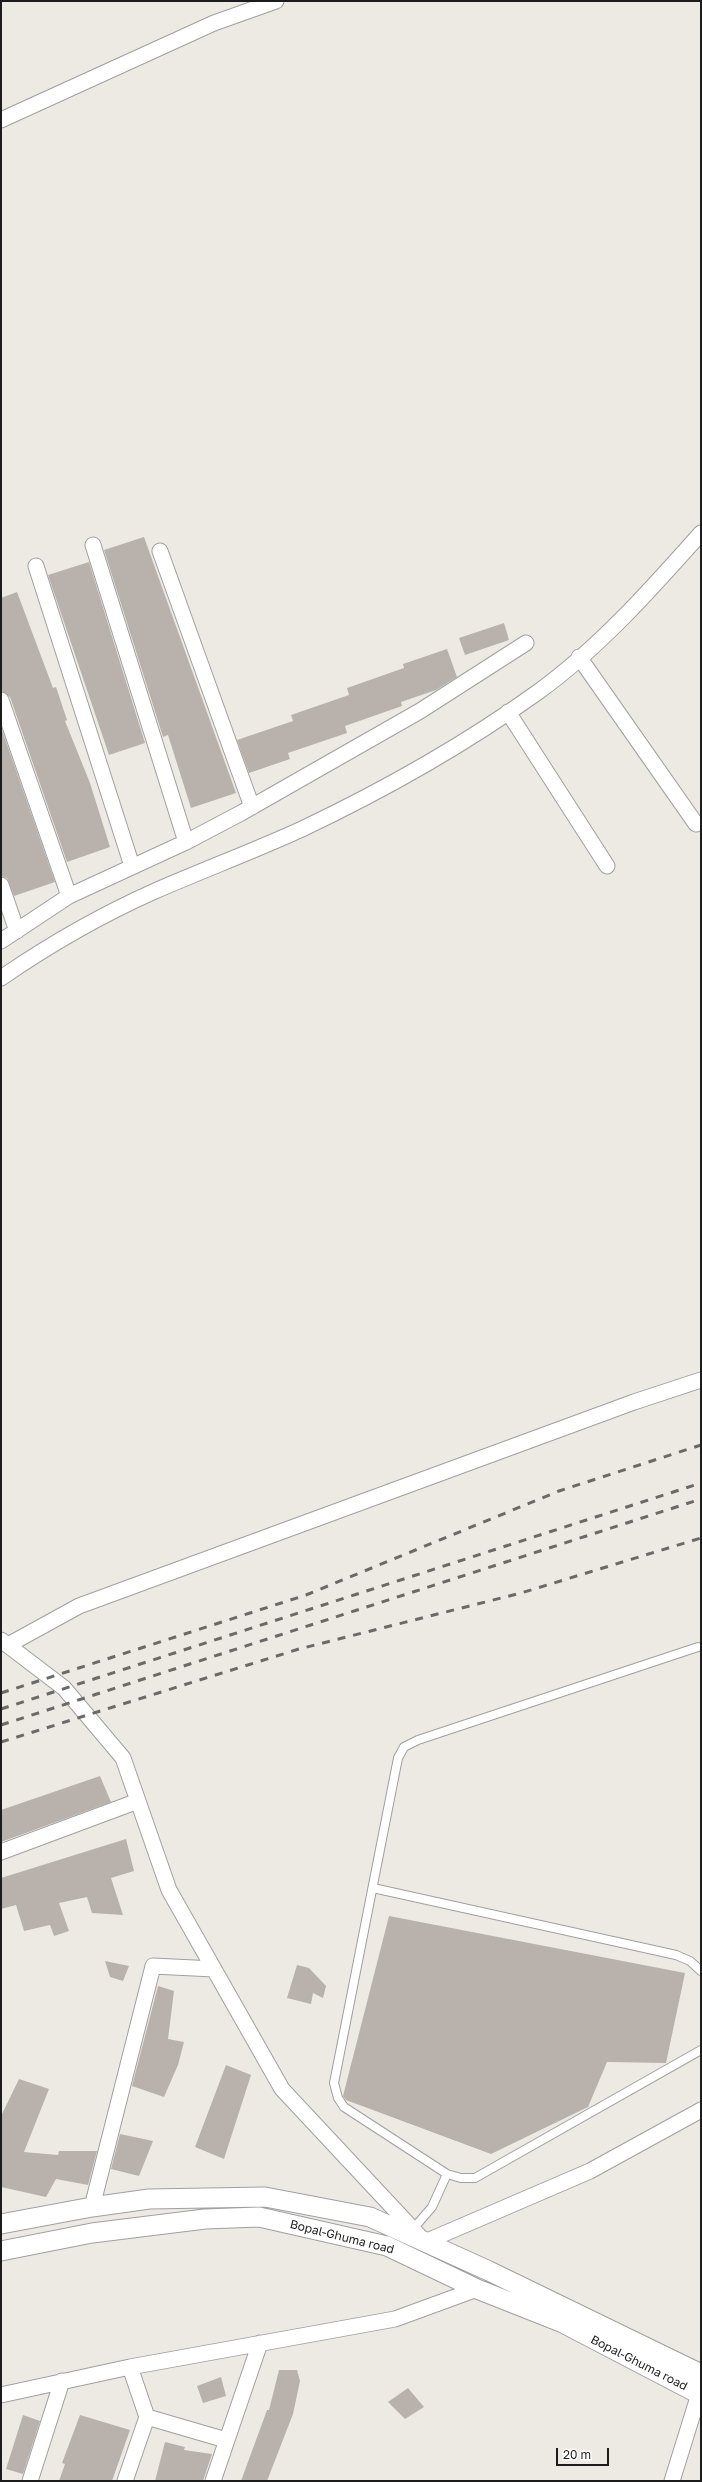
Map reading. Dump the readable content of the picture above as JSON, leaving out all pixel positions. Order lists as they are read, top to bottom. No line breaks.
{"streets":{"street":["Bopal-Ghuma road"]},"scale_bar":"20 m"}
